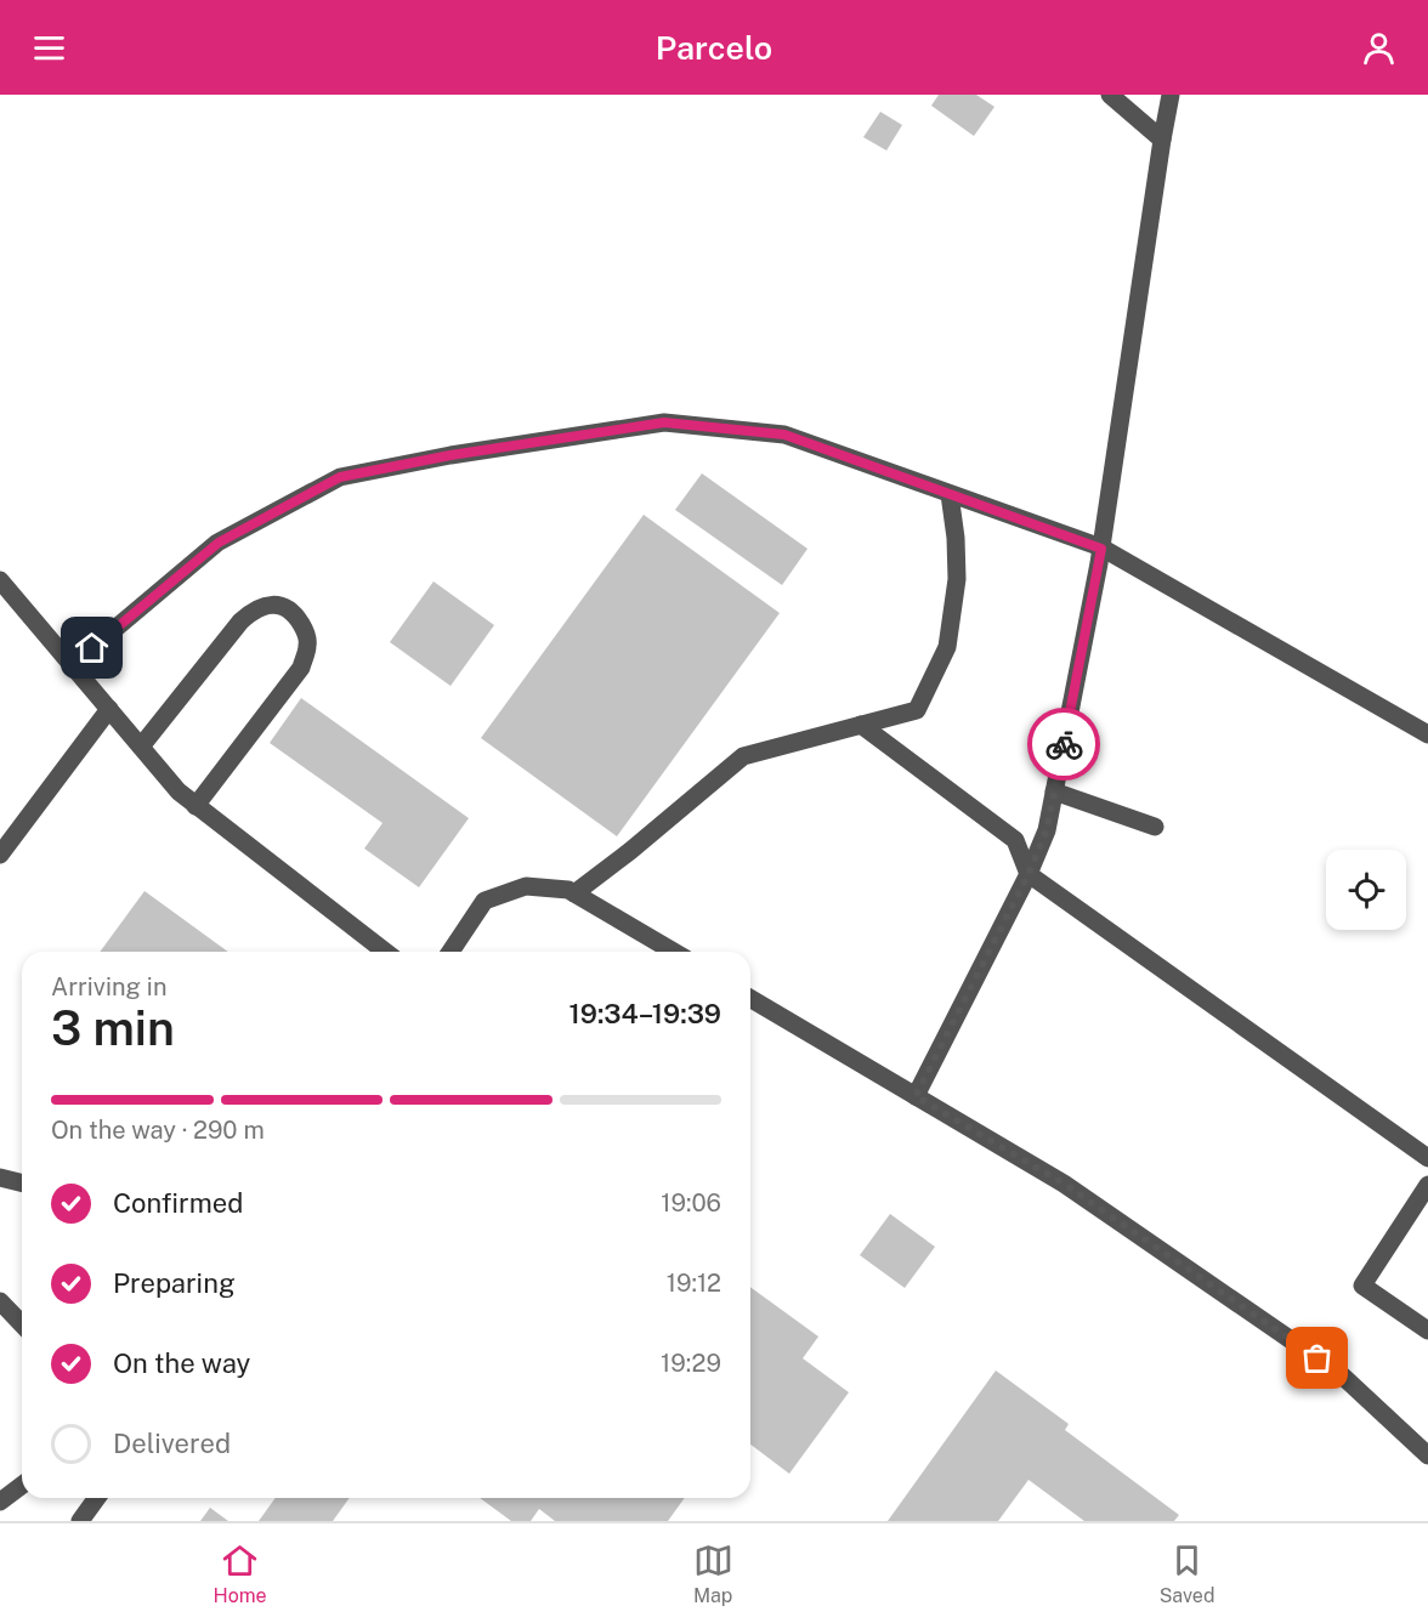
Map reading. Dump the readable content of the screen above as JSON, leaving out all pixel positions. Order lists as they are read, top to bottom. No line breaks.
{"page":{"header":"Parcelo","heading":["3 min","Arriving in","19:34–19:39"],"bar":"On the way · 290 m","list":[["Confirmed","19:06"],["Preparing","19:12"],["On the way","19:29"],"Delivered"],"tabs":["Home","Map","Saved"]}}
